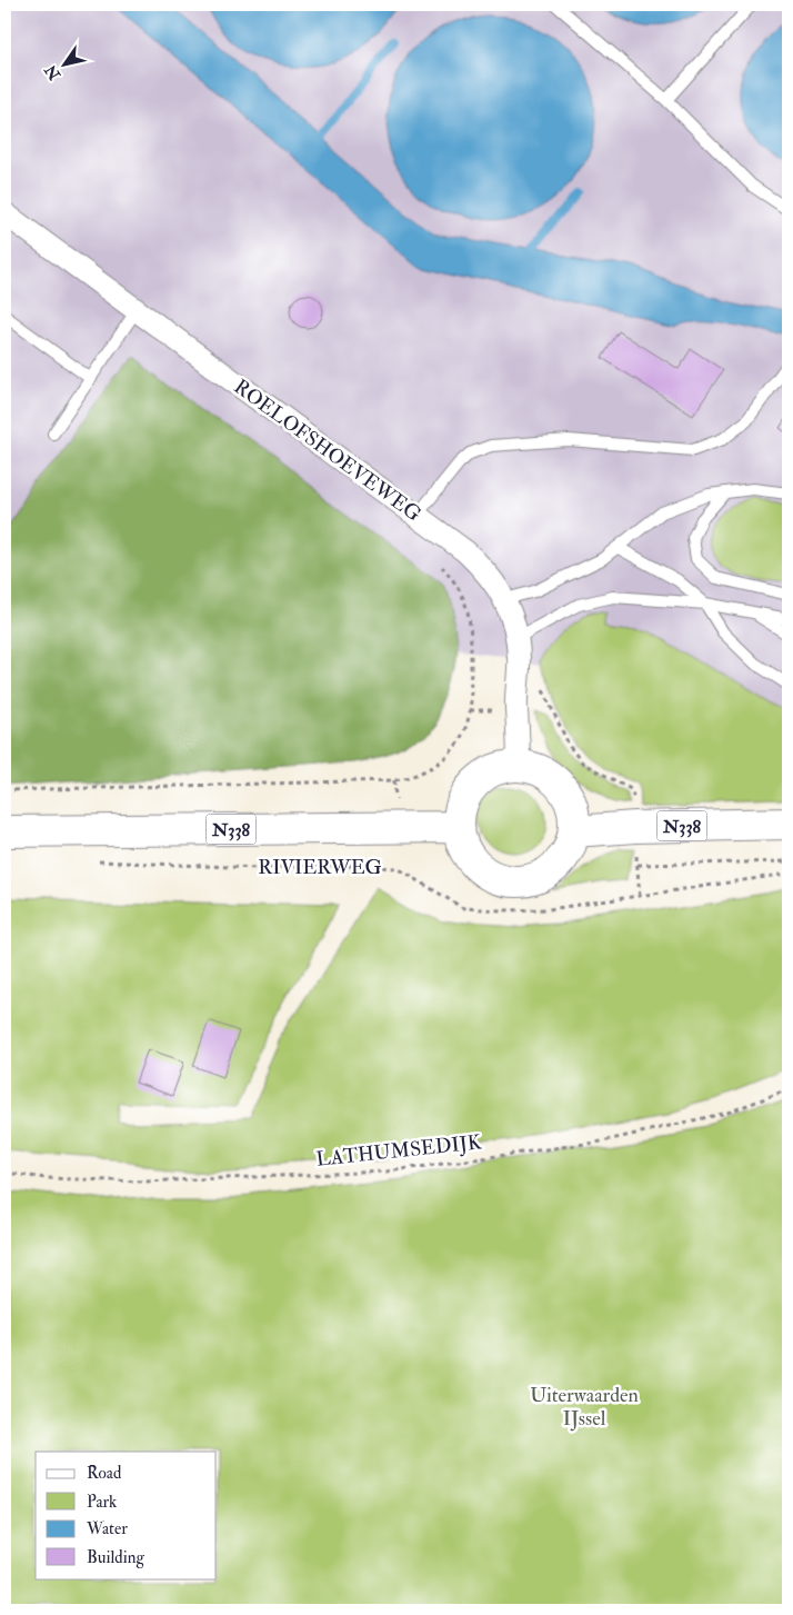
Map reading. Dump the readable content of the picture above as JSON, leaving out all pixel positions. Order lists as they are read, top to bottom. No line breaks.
{"streets":{"main road":["N338","RIVIERWEG"],"street":["ROELOFSHOEVEWEG"],"path":["LATHUMSEDIJK"]},"crossings":[["ROELOFSHOEVEWEG","N338"],["ROELOFSHOEVEWEG","RIVIERWEG"],["N338","RIVIERWEG"]],"parks":["Uiterwaarden IJssel"],"legend":["Road","Park","Water","Building"],"north":"bottom left"}
